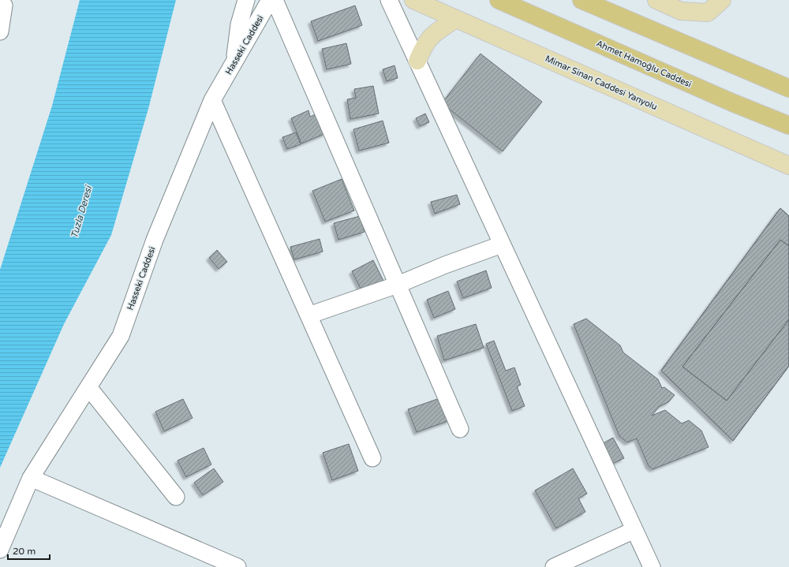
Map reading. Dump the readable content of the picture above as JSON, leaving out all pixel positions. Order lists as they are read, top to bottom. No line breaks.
{"streets":{"highway":["Ahmet Hamoğlu Caddesi"],"main road":["Mimar Sinan Caddesi Yanyolu"],"street":["Hasseki Caddesi"]},"water":["Tuzla Deresi"],"scale_bar":"20 m"}
